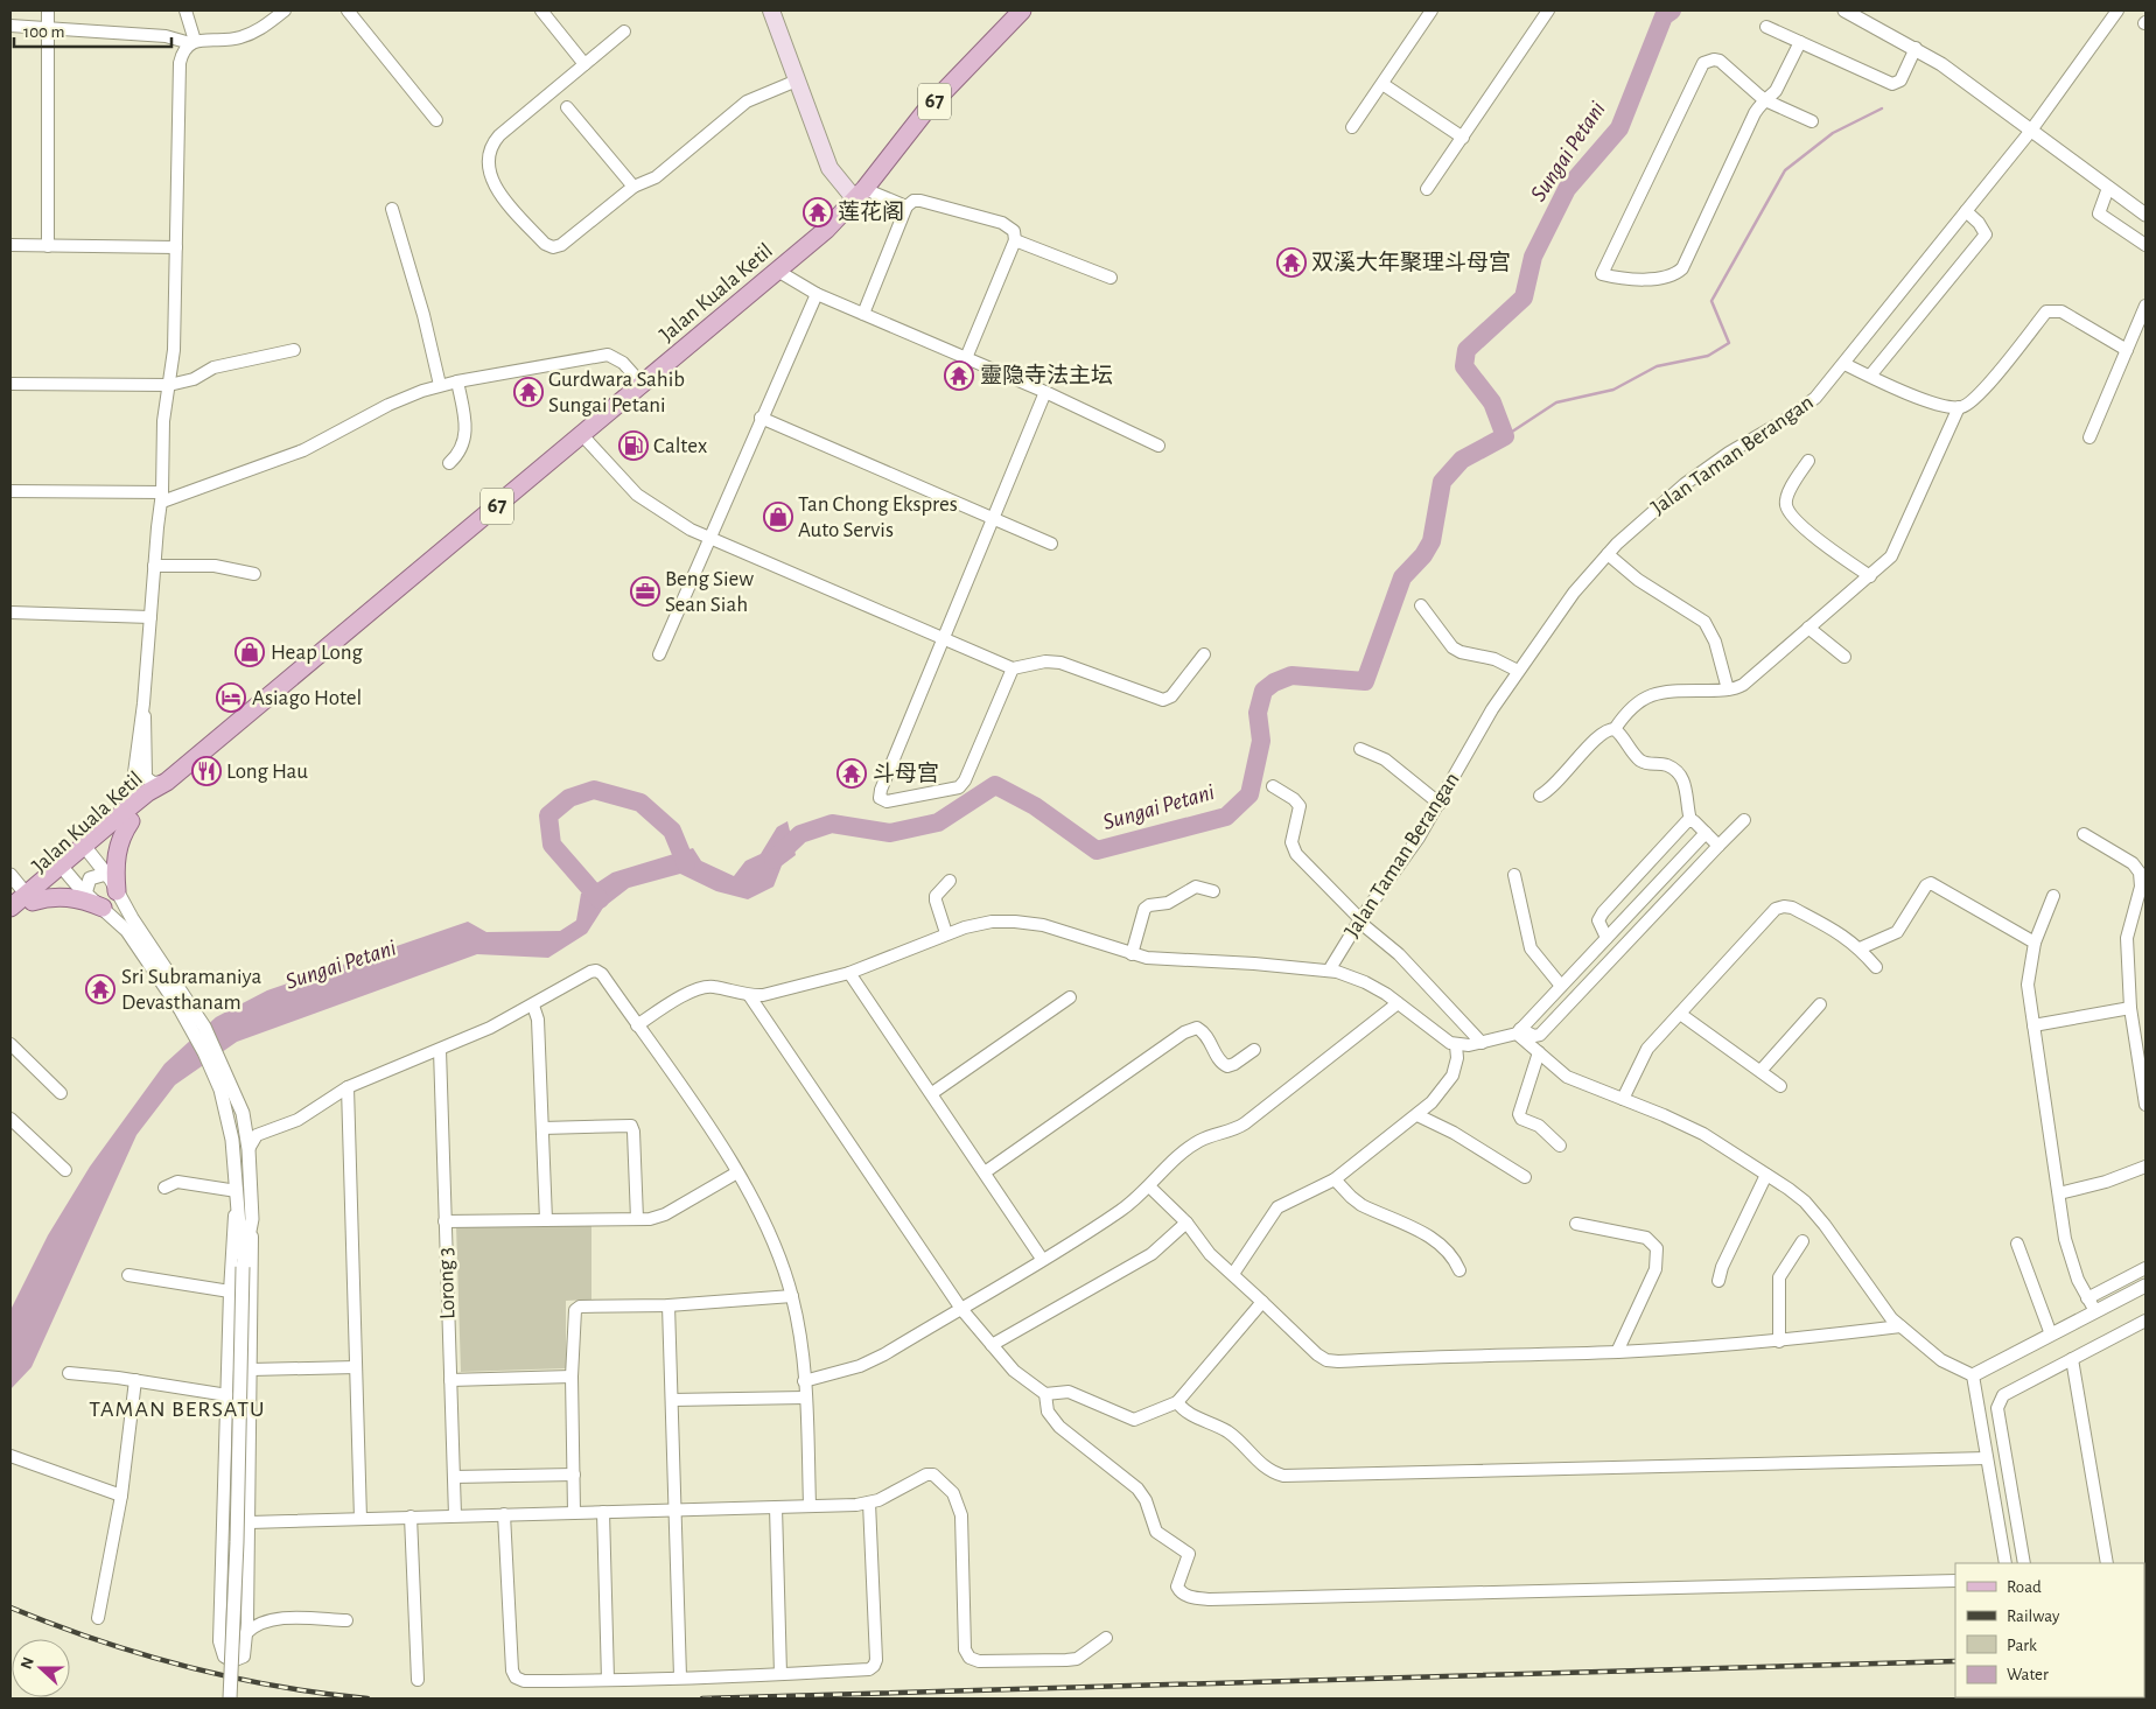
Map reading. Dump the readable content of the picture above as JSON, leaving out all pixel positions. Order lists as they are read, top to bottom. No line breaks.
{"streets":{"main road":["67","Jalan Kuala Ketil"],"street":["Jalan Taman Berangan","Lorong 3"]},"districts":["TAMAN BERSATU"],"water":["Sungai Petani"],"places":{"temple":["莲花阁","双溪大年聚理斗母宫","靈隐寺法主坛","Gurdwara Sahib Sungai Petani","斗母宫","Sri Subramaniya Devasthanam"],"fuel station":["Caltex"],"shop":["Tan Chong Ekspres Auto Servis","Heap Long"],"office":["Beng Siew Sean Siah"],"hotel":["Asiago Hotel"],"restaurant":["Long Hau"]},"legend":["Road","Railway","Park","Water"],"scale_bar":"100 m","north":"left"}
